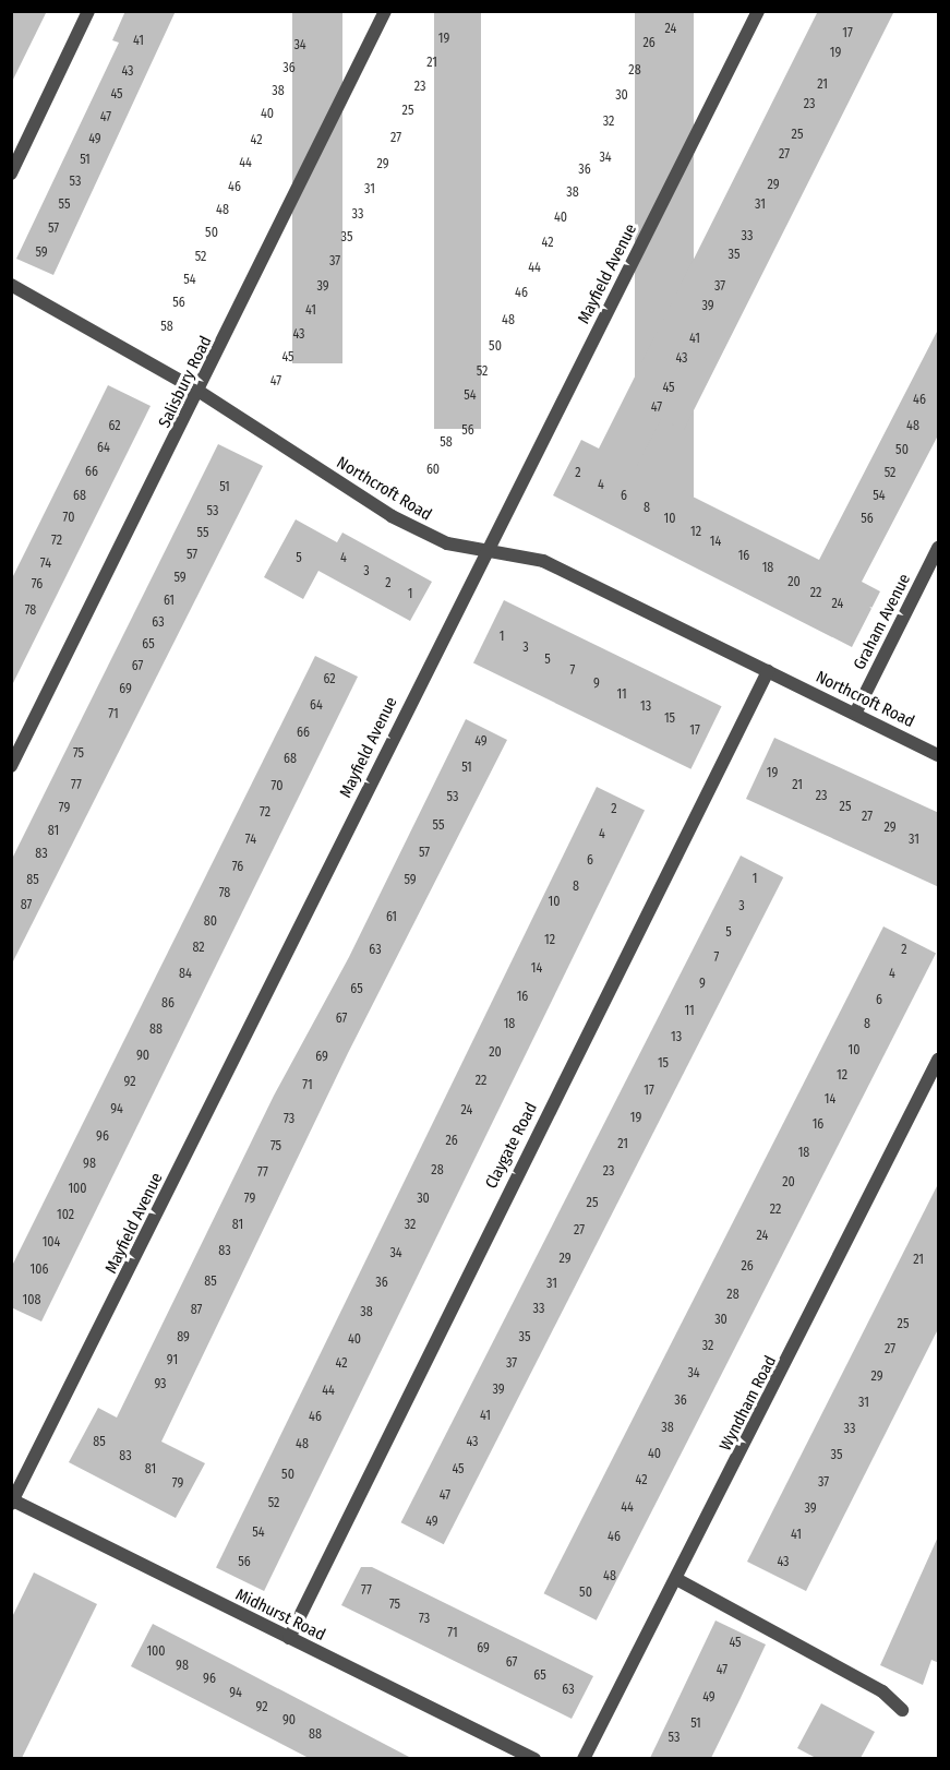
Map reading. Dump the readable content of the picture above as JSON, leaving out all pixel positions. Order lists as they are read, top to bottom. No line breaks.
{"streets":{"street":["Mayfield Avenue","Salisbury Road","Northcroft Road","Graham Avenue","Claygate Road","Wyndham Road","Midhurst Road"]},"crossings":[["Mayfield Avenue","Northcroft Road"],["Mayfield Avenue","Midhurst Road"],["Salisbury Road","Northcroft Road"],["Northcroft Road","Graham Avenue"],["Northcroft Road","Claygate Road"],["Claygate Road","Midhurst Road"]],"house_numbers":["24","17","19","41","26","34","19","21","36","28","43","21","23","38","45","30","23","25","40","47","32","25","27","49","42","27","34","51","44","29","36","53","29","46","31","38","55","31","48","33","40","57","50","33","35","42","59","35","52","37","44","54","39","37","46","56","39","41","48","58","43","41","50","45","43","52","47","45","54","46","47","62","48","56","58","64","50","60","66","2","52","4","51","68","6","54","8","53","70","10","56","12","55","72","14","57","16","5","4","74","18","3","59","20","2","76","22","1","61","24","78","63","1","65","3","5","67","7","62","9","69","11","64","13","71","15","17","66","49","75","68","51","19","77","21","70","23","53","25","79","2","72","27","55","29","81","4","74","31","57","83","6","76","1","85","59","8","78","10","87","3","61","80","5","12","82","63","2","7","14","84","4","9","65","16","6","86","11","67","18","8","88","13","10","20","90","69","15","12","22","92","71","17","14","94","24","19","73","16","96","26","21","75","18","98","28","23","77","20","100","79","30","25","22","102","81","32","27","24","104","83","34","29","21","26","106","85","36","31","28","108","33","87","38","30","25","89","35","40","32","27","91","42","37","34","29","93","39","44","36","31","41","46","38","33","85","43","48","40","35","83","81","45","50","42","37","79","47","52","44","39","49","54","41","46","56","43","48","77","50","75","73","71","45","69","100","67","98","47","65","96","63","94","49","92","90","51","88","53"]}
